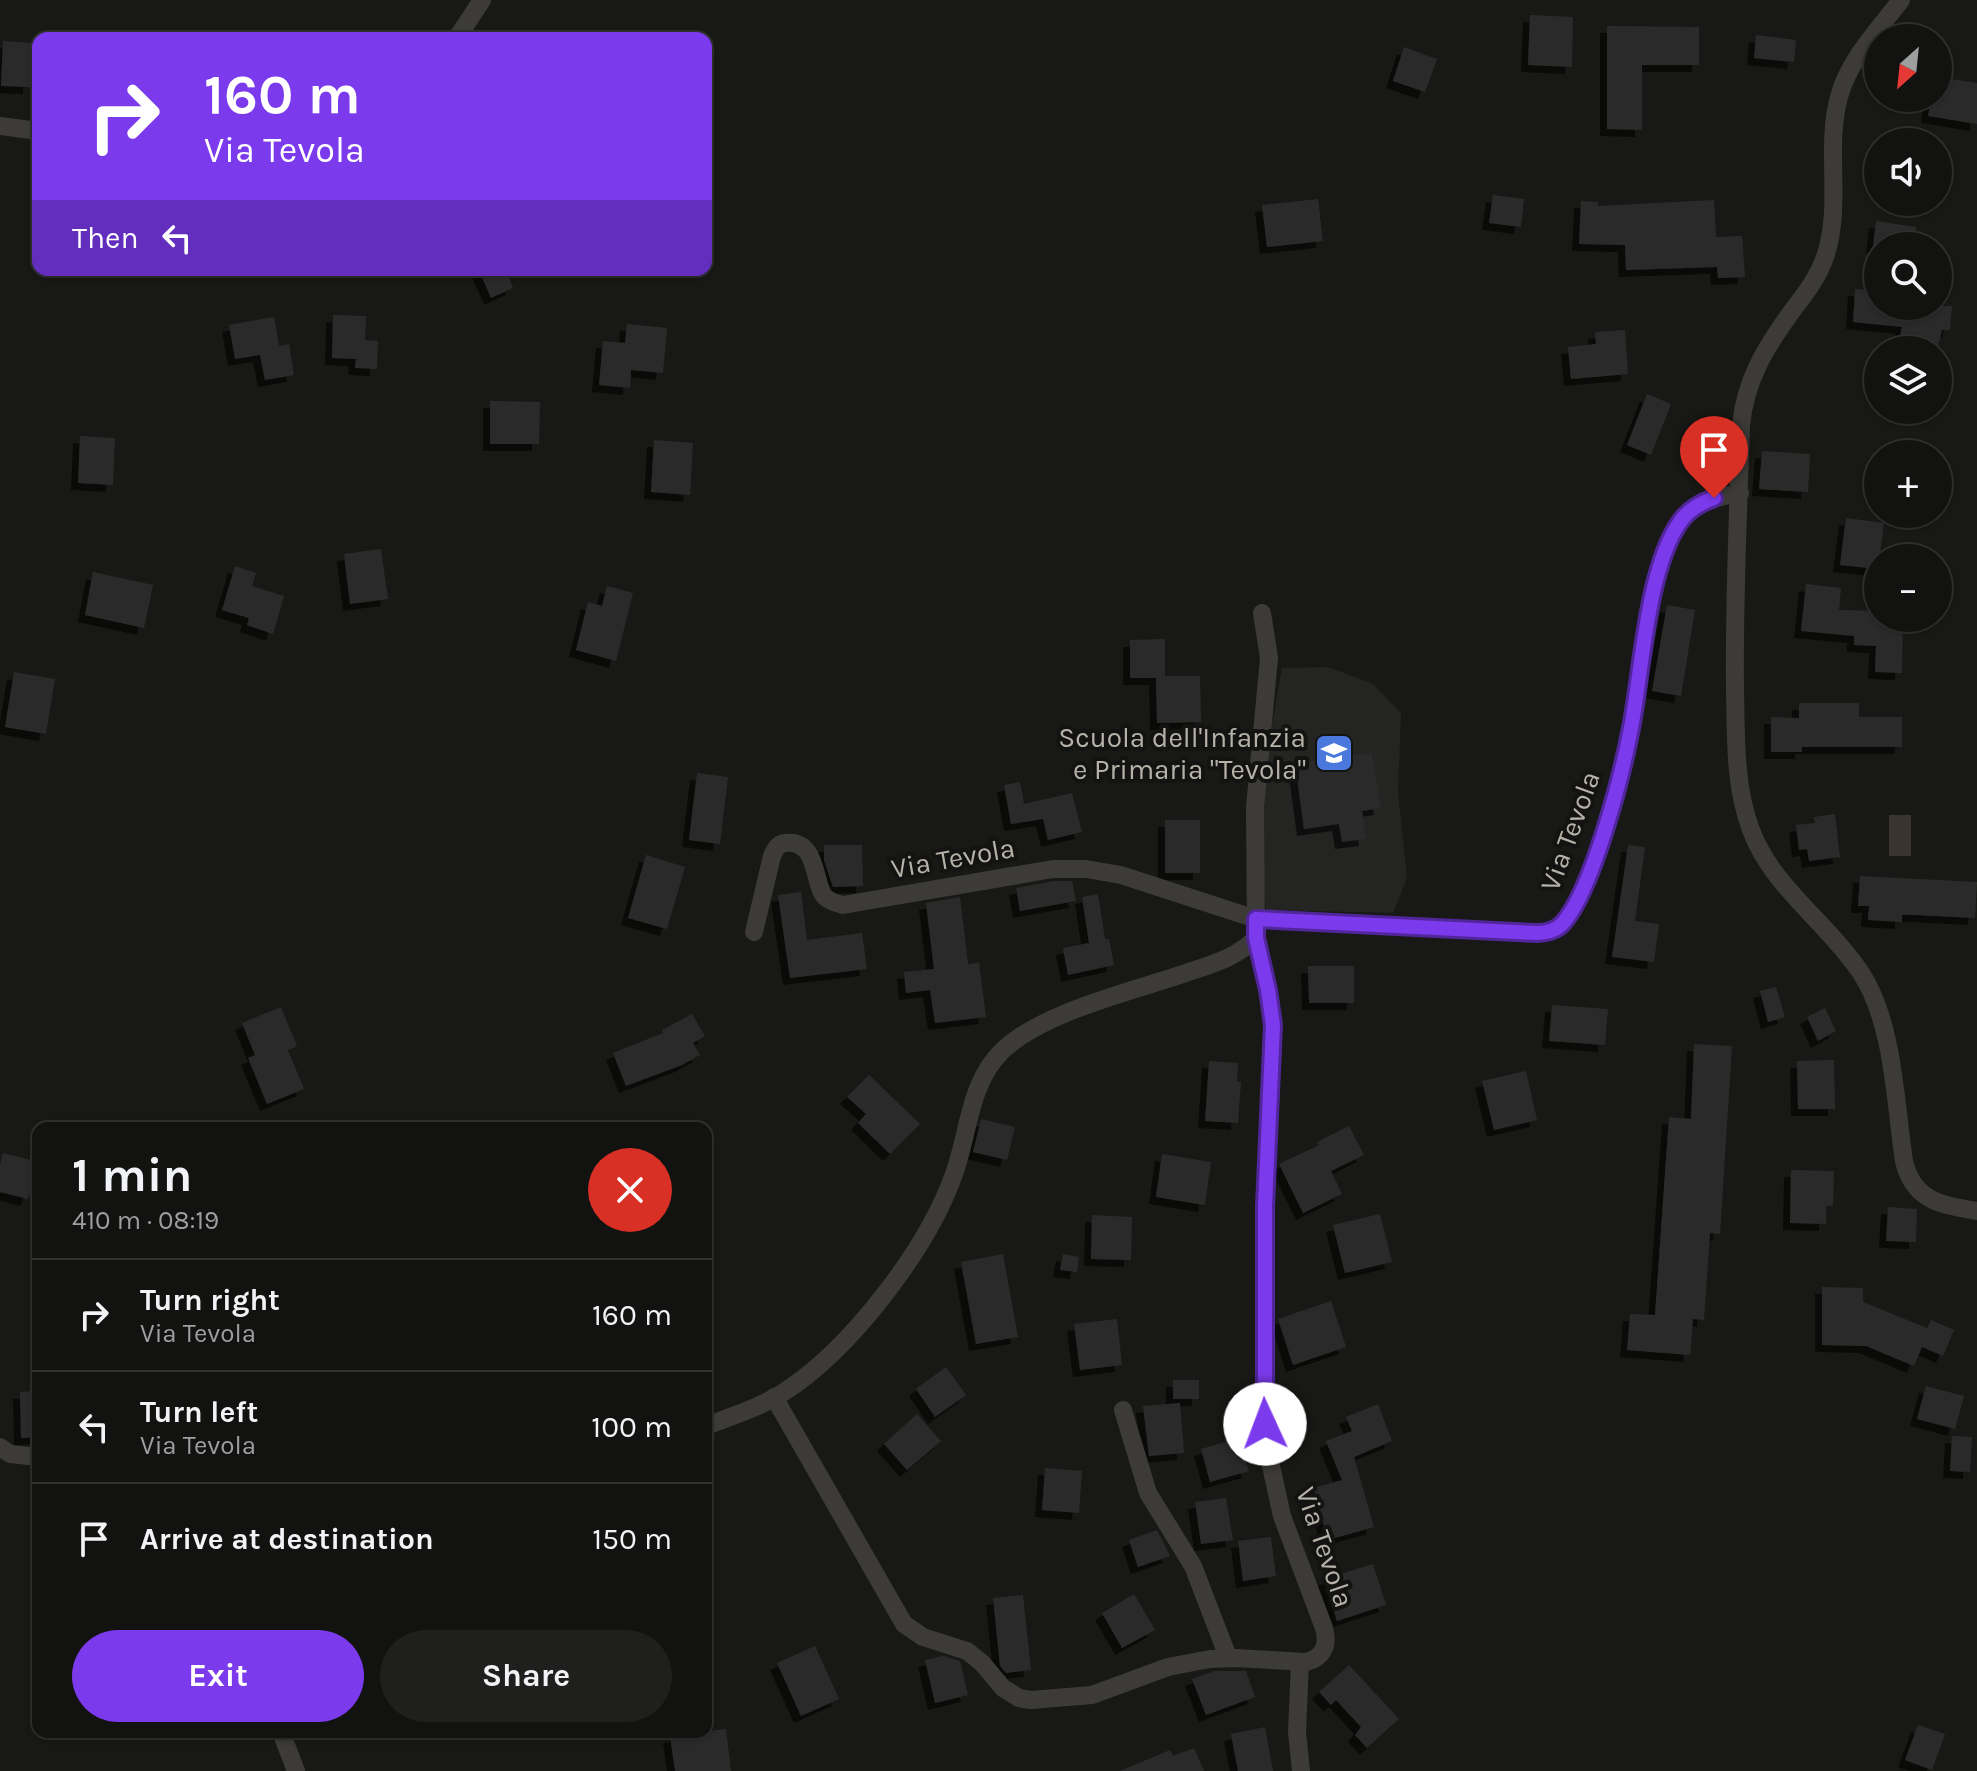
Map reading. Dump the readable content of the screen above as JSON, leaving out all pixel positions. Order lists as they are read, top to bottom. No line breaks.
{"streets":{"street":["Via Tevola"]},"places":{"school or university":["Scuola dell'Infanzia e Primaria \"Tevola\""]},"north":"bottom left","page":{"map_buttons":["+","−"],"turn":["160 m","Via Tevola"],"then":"Then","heading":["1 min","410 m · 08:19"],"list":[{"name":"Turn right","note":"Via Tevola","value":"160 m"},{"name":"Turn left","note":"Via Tevola","value":"100 m"},{"name":"Arrive at destination","value":"150 m"}],"buttons":["Exit","Share"]}}
